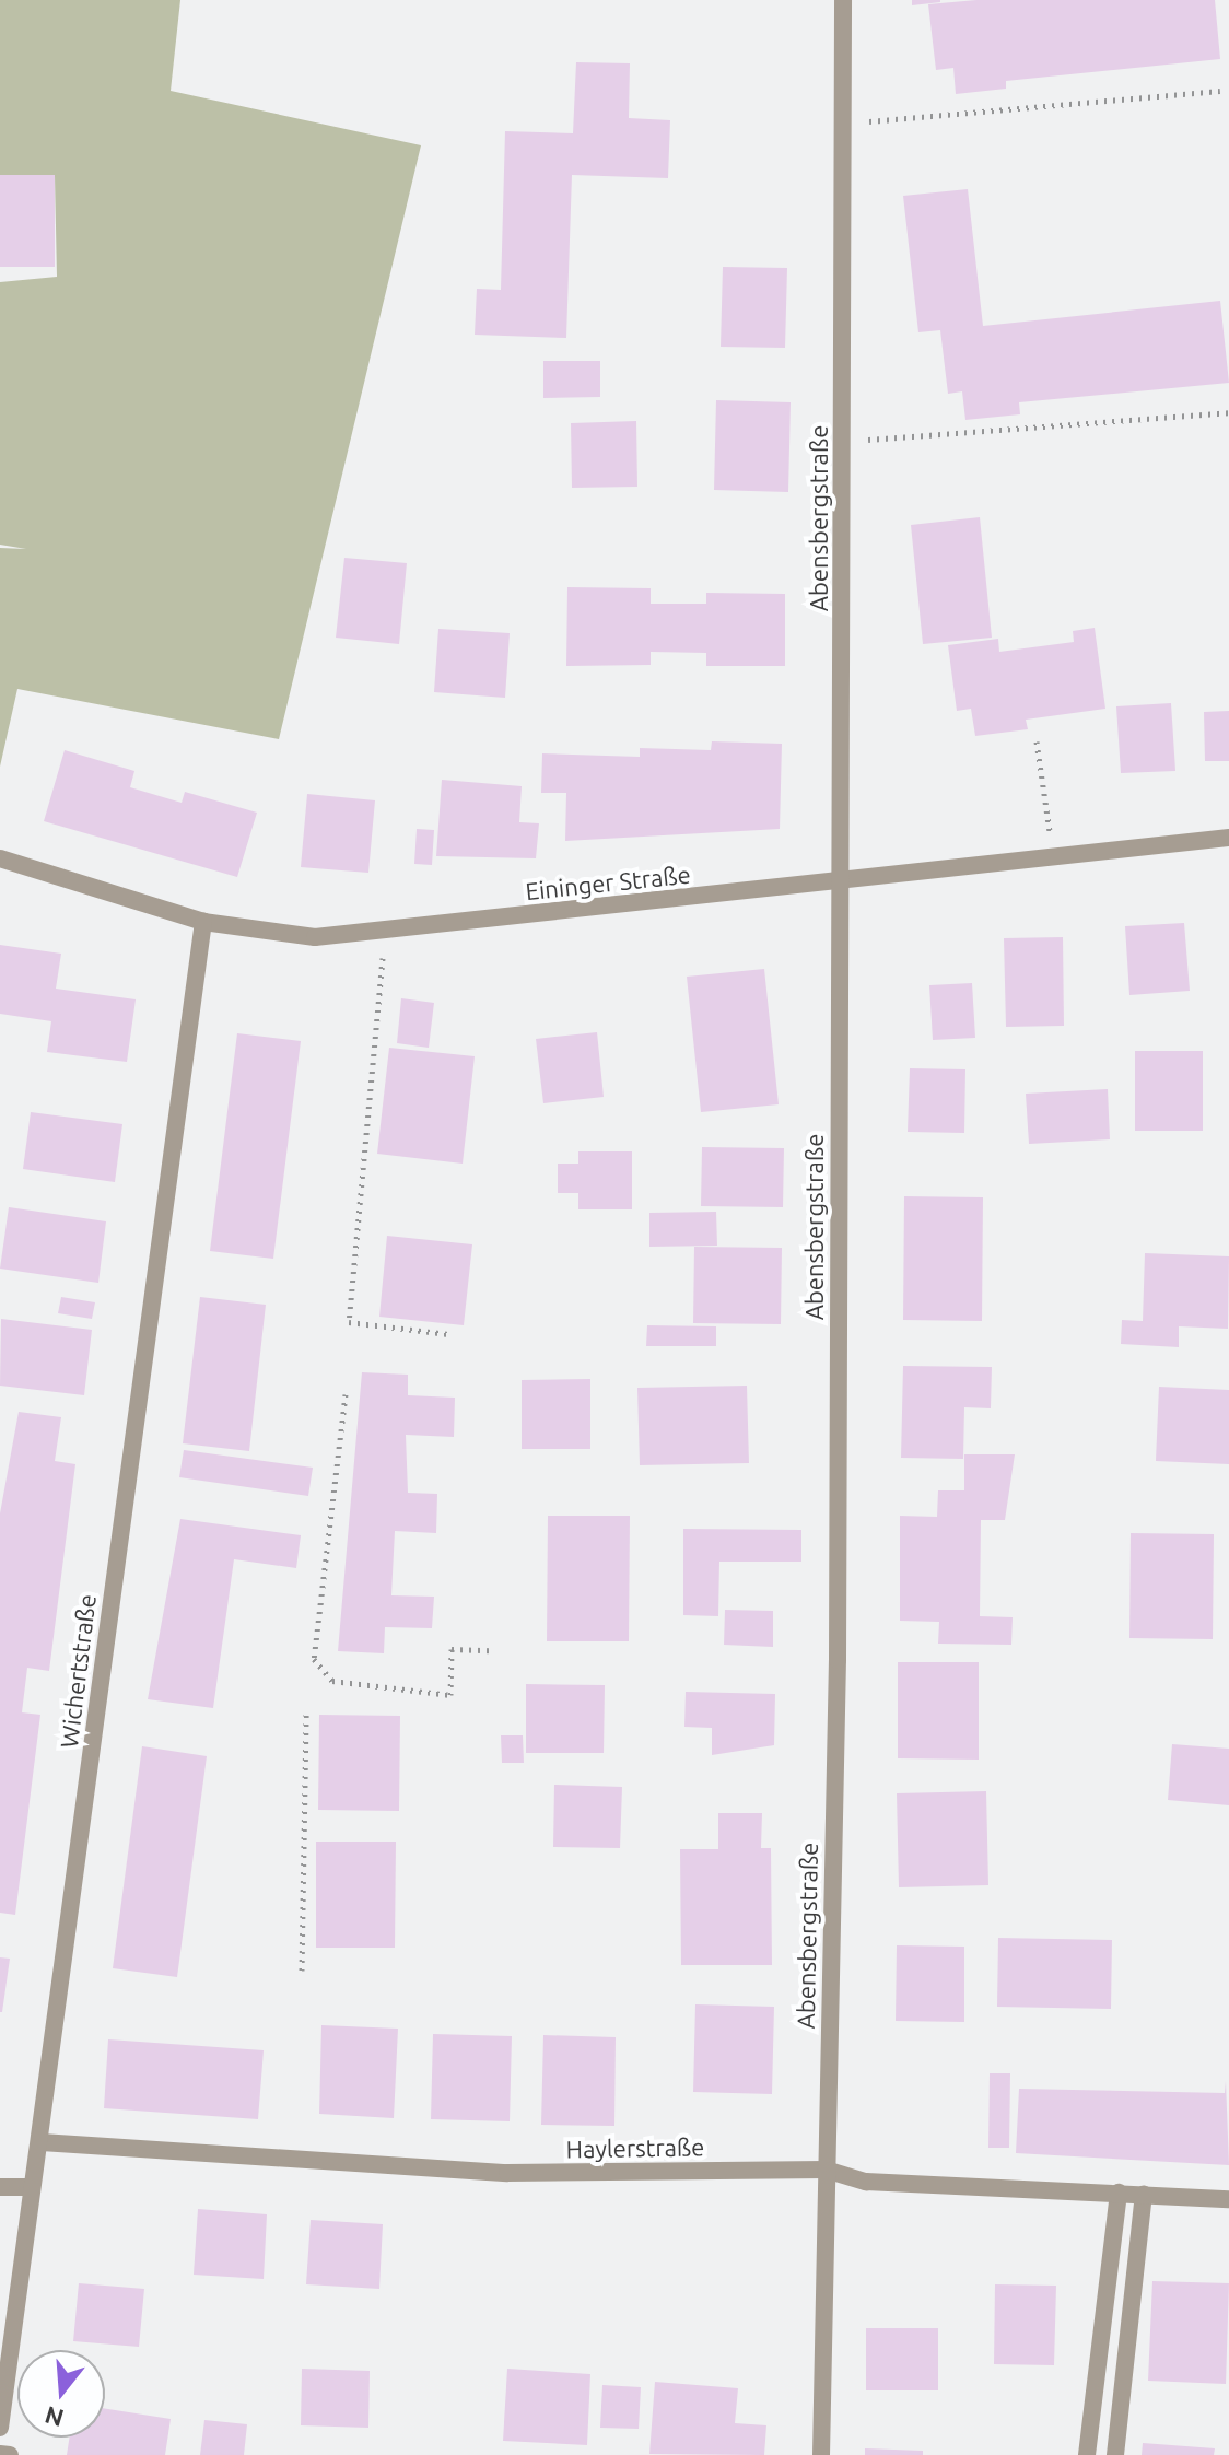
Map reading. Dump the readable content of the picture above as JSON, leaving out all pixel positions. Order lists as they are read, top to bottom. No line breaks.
{"streets":{"street":["Abensbergstraße","Eininger Straße","Wichertstraße","Haylerstraße"]},"crossings":[["Abensbergstraße","Eininger Straße"],["Abensbergstraße","Haylerstraße"],["Eininger Straße","Wichertstraße"],["Wichertstraße","Haylerstraße"]],"north":"bottom"}
